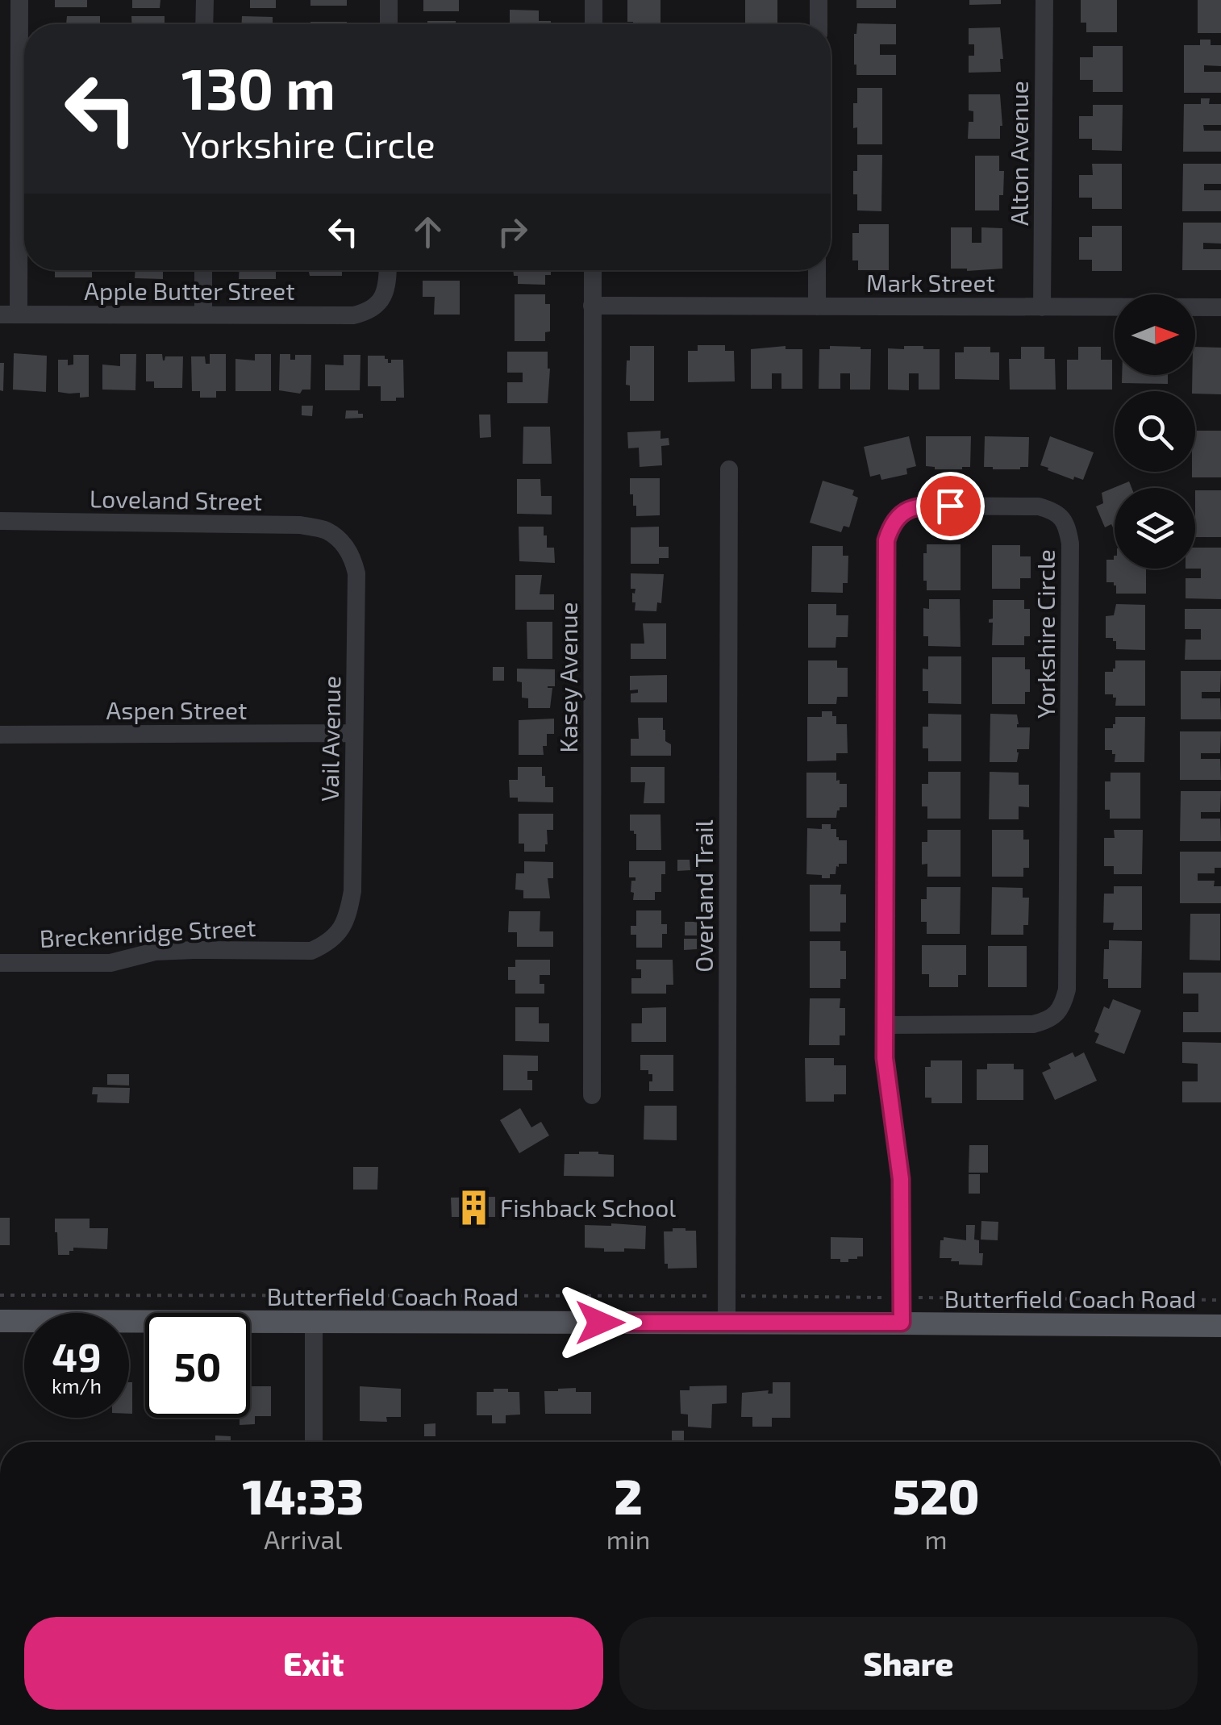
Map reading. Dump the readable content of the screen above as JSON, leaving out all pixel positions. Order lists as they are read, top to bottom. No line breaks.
{"streets":{"main road":["Butterfield Coach Road"],"street":["Alton Avenue","Mark Street","Apple Butter Street","Loveland Street","Yorkshire Circle","Kasey Avenue","Aspen Street","Vail Avenue","Overland Trail","Breckenridge Street"]},"crossings":[["Alton Avenue","Mark Street"],["Mark Street","Kasey Avenue"],["Loveland Street","Vail Avenue"],["Yorkshire Circle","Butterfield Coach Road"],["Aspen Street","Vail Avenue"],["Vail Avenue","Breckenridge Street"],["Overland Trail","Butterfield Coach Road"]],"places":{"building":["Fishback School"]},"north":"right","page":{"turn":["130 m","Yorkshire Circle"],"speed":"49 km/h","limit":"50","eta":["14:33","Arrival","2","min","520","m"],"buttons":["Exit","Share"]}}
